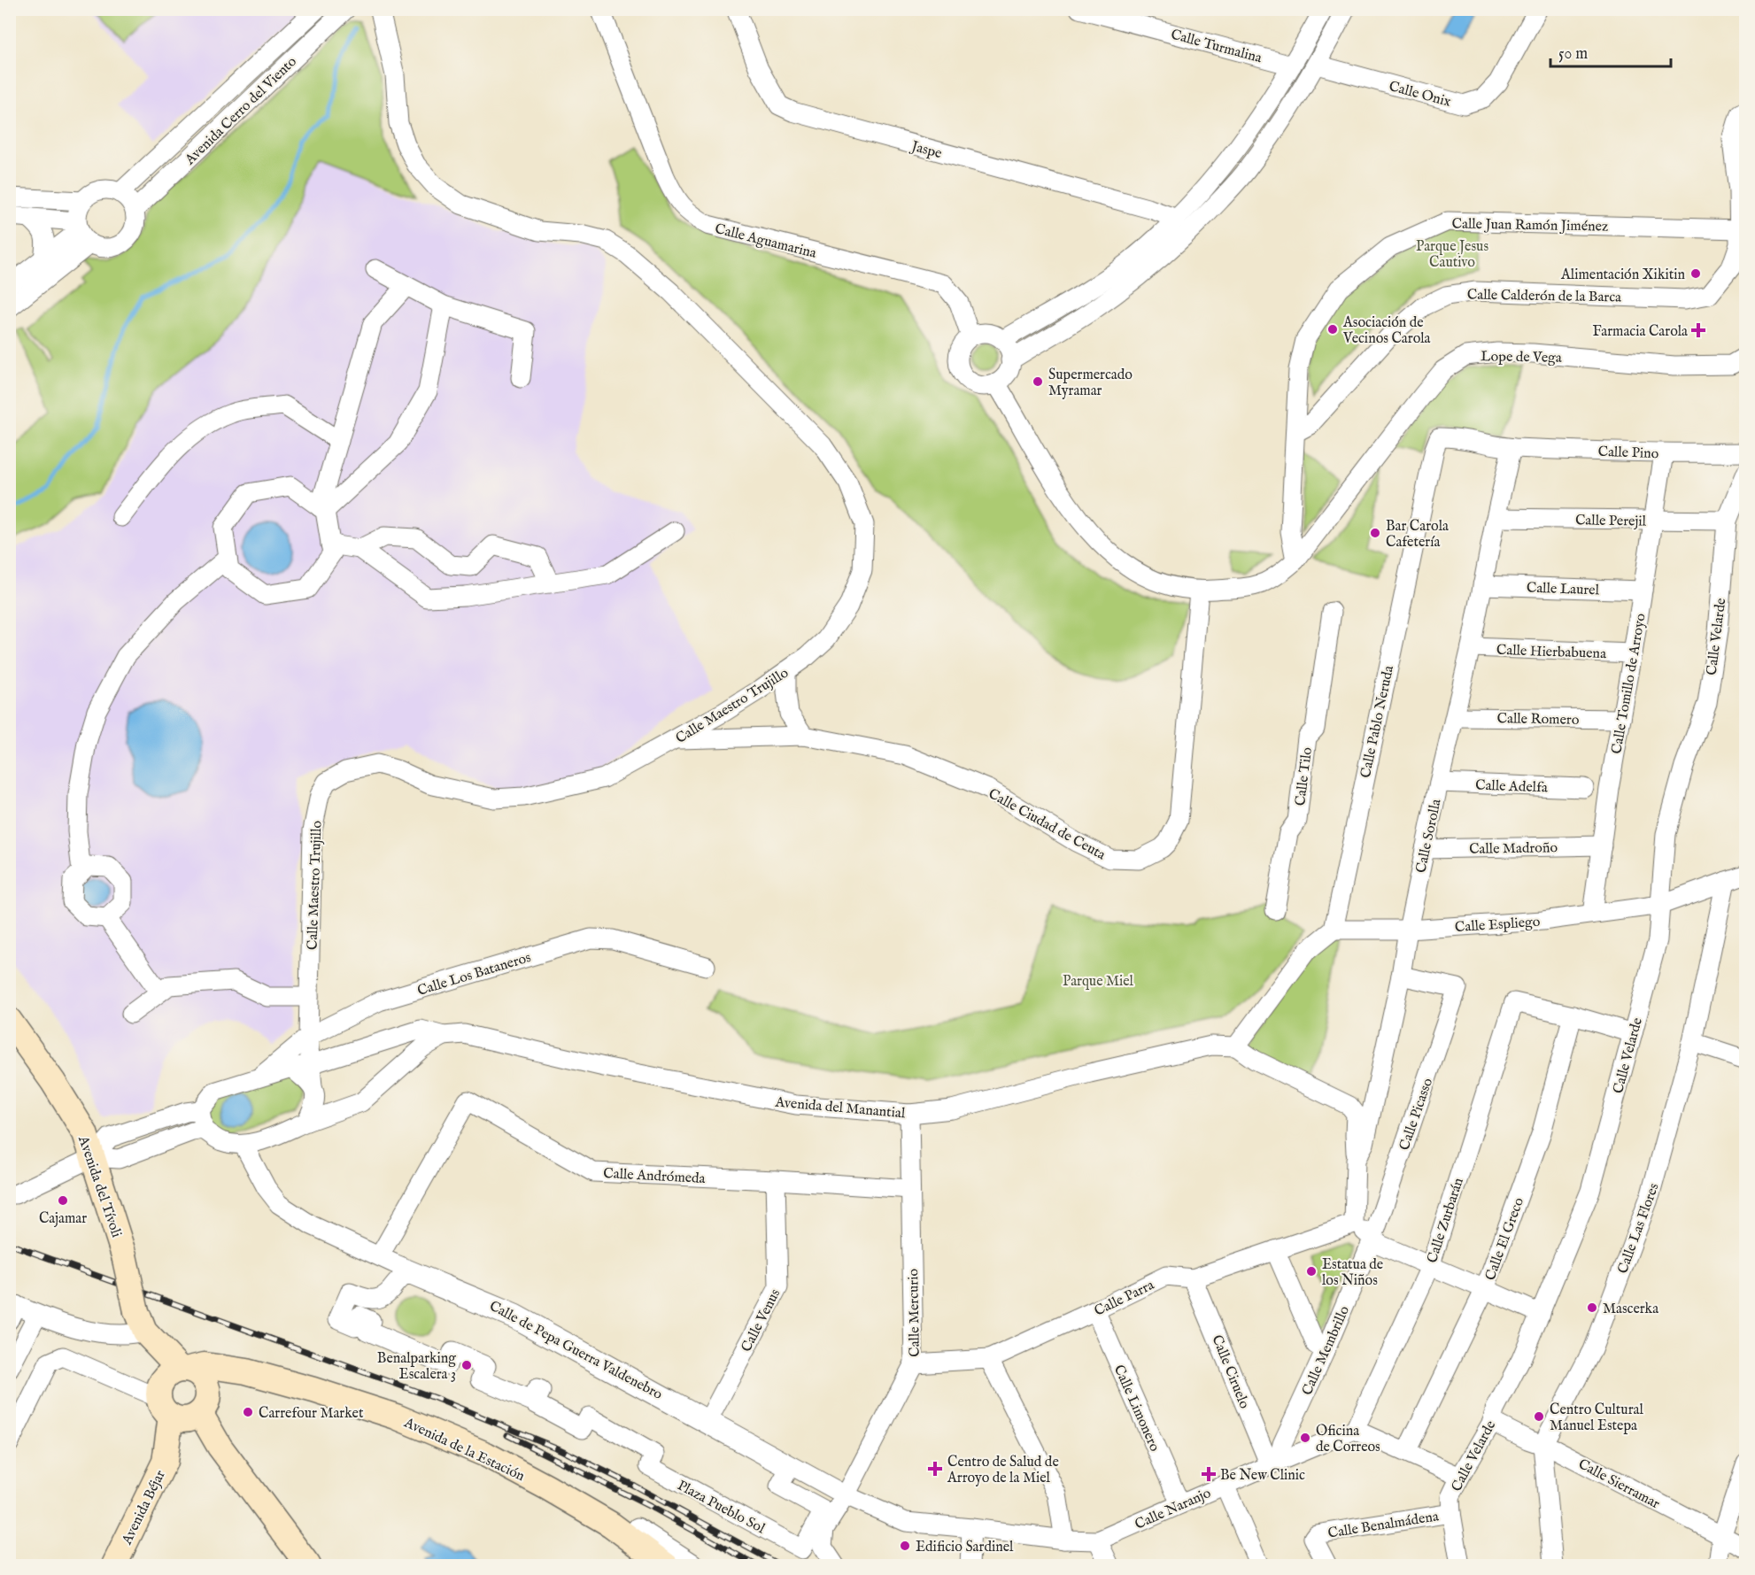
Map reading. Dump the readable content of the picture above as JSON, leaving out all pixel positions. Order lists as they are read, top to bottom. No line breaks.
{"streets":{"main road":["Avenida del Tívoli","Avenida de la Estación","Avenida Béjar"],"street":["Calle Turmalina","Calle Onix","Avenida Cerro del Viento","Jaspe","Calle Juan Ramón Jiménez","Calle Aguamarina","Calle Calderón de la Barca","Lope de Vega","Calle Pino","Calle Perejil","Calle Laurel","Calle Velarde","Calle Hierbabuena","Calle Tomillo de Arroyo","Calle Maestro Trujillo","Calle Romero","Calle Pablo Neruda","Calle Tilo","Calle Adelfa","Calle Ciudad de Ceuta","Calle Sorolla","Calle Madroño","Calle Espliego","Calle Los Bataneros","Avenida del Manantial","Calle Picasso","Calle Andrómeda","Calle Zurbarán","Calle Las Flores","Calle El Greco","Calle Parra","Calle Mercurio","Calle Venus","Calle de Pepa Guerra Valdenebro","Calle Membrillo","Calle Ciruelo","Calle Limonero","Calle Sierramar","Plaza Pueblo Sol","Calle Naranjo","Calle Benalmádena"]},"crossings":[["Calle Juan Ramón Jiménez","Calle Calderón de la Barca"],["Calle Juan Ramón Jiménez","Lope de Vega"],["Calle Pino","Calle Tomillo de Arroyo"],["Calle Pino","Calle Pablo Neruda"],["Calle Pino","Calle Sorolla"],["Calle Perejil","Calle Velarde"],["Calle Perejil","Calle Tomillo de Arroyo"],["Calle Perejil","Calle Sorolla"],["Calle Laurel","Calle Tomillo de Arroyo"],["Calle Laurel","Calle Sorolla"],["Calle Velarde","Calle Espliego"],["Calle Velarde","Calle Sierramar"],["Calle Velarde","Calle Benalmádena"],["Calle Hierbabuena","Calle Tomillo de Arroyo"],["Calle Hierbabuena","Calle Sorolla"],["Calle Tomillo de Arroyo","Calle Romero"],["Calle Tomillo de Arroyo","Calle Madroño"],["Calle Tomillo de Arroyo","Calle Espliego"],["Calle Maestro Trujillo","Calle Ciudad de Ceuta"],["Calle Maestro Trujillo","Calle Los Bataneros"],["Calle Maestro Trujillo","Avenida del Manantial"],["Calle Romero","Calle Sorolla"],["Calle Pablo Neruda","Calle Sorolla"],["Calle Pablo Neruda","Calle Espliego"],["Calle Adelfa","Calle Sorolla"],["Calle Sorolla","Calle Madroño"],["Calle Sorolla","Calle Espliego"],["Calle Sorolla","Calle Picasso"],["Calle Sorolla","Calle Parra"],["Calle Espliego","Calle Las Flores"],["Calle Los Bataneros","Avenida del Manantial"],["Avenida del Manantial","Calle Mercurio"],["Calle Picasso","Calle Membrillo"],["Calle Andrómeda","Calle Mercurio"],["Calle Andrómeda","Calle Venus"],["Calle Andrómeda","Calle de Pepa Guerra Valdenebro"],["Calle Zurbarán","Calle El Greco"],["Calle Zurbarán","Calle Naranjo"],["Calle Las Flores","Calle Sierramar"],["Calle Parra","Calle Ciruelo"],["Calle Parra","Calle Limonero"],["Calle Mercurio","Calle de Pepa Guerra Valdenebro"],["Calle Venus","Calle de Pepa Guerra Valdenebro"],["Calle de Pepa Guerra Valdenebro","Calle Naranjo"],["Calle Membrillo","Calle Ciruelo"],["Calle Membrillo","Calle Naranjo"],["Calle Ciruelo","Calle Naranjo"],["Calle Limonero","Calle Naranjo"],["Avenida de la Estación","Avenida Béjar"]],"parks":["Parque Jesus Cautivo","Parque Miel"],"places":{"other":["Alimentación Xikitin","Asociación de Vecinos Carola","Supermercado Myramar","Bar Carola Cafetería","Cajamar","Estatua de los Niños","Mascerka","Benalparking Escalera 3","Carrefour Market","Centro Cultural Manuel Estepa","Oficina de Correos","Edificio Sardinel"],"health":["Farmacia Carola","Centro de Salud de Arroyo de la Miel","Be New Clinic"]},"scale_bar":"50 m"}
